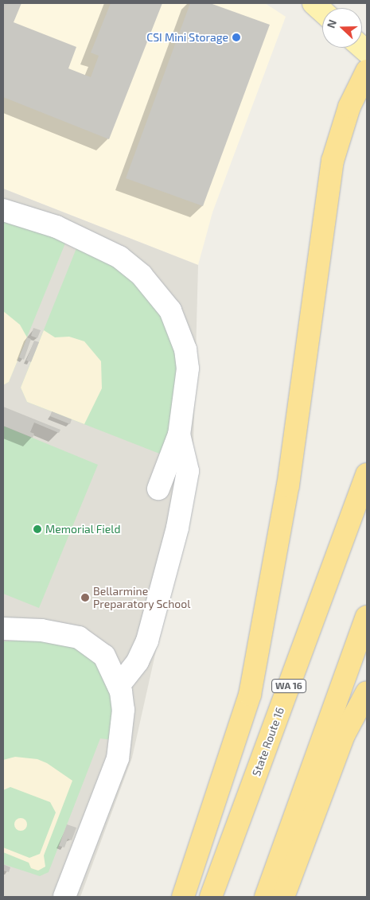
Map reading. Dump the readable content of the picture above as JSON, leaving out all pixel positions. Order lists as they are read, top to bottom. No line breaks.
{"streets":{"highway":["WA 16","State Route 16"]},"places":["CSI Mini Storage","Memorial Field","Bellarmine Preparatory School"],"north":"left"}
